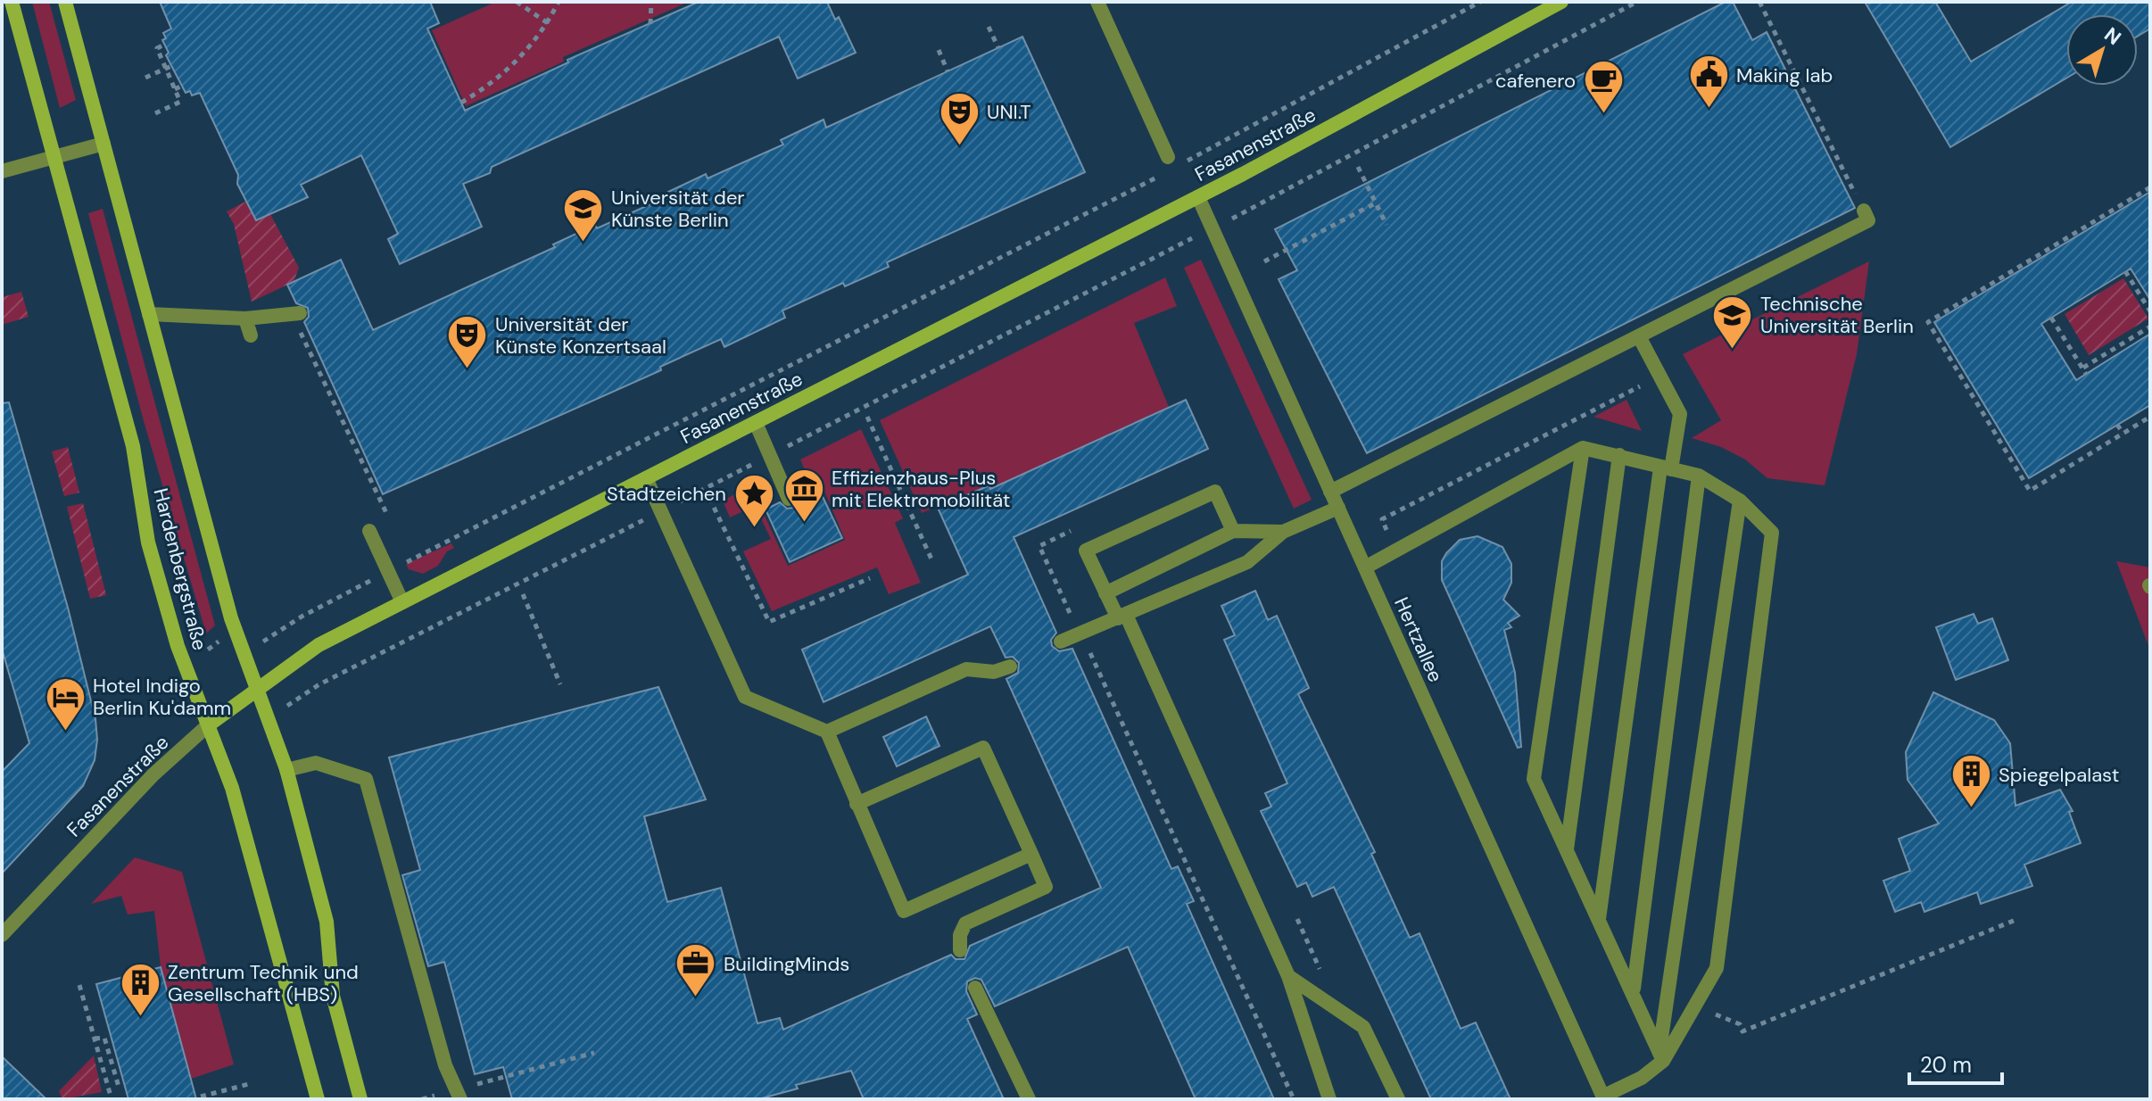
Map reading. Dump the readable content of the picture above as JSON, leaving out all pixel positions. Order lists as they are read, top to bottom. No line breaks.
{"streets":{"main road":["Fasanenstraße","Hardenbergstraße"],"street":["Hertzallee"]},"crossings":[["Fasanenstraße","Hardenbergstraße"],["Fasanenstraße","Hertzallee"]],"places":{"public building":["Making lab"],"cafe":["cafenero"],"theatre":["UNI.T","Universität der Künste Konzertsaal"],"school or university":["Universität der Künste Berlin","Technische Universität Berlin"],"museum":["Effizienzhaus-Plus mit Elektromobilität"],"place":["Stadtzeichen"],"hotel":["Hotel Indigo Berlin Ku'damm"],"building":["Spiegelpalast","Zentrum Technik und Gesellschaft (HBS)"],"office":["BuildingMinds"]},"scale_bar":"20 m","north":"top right"}
